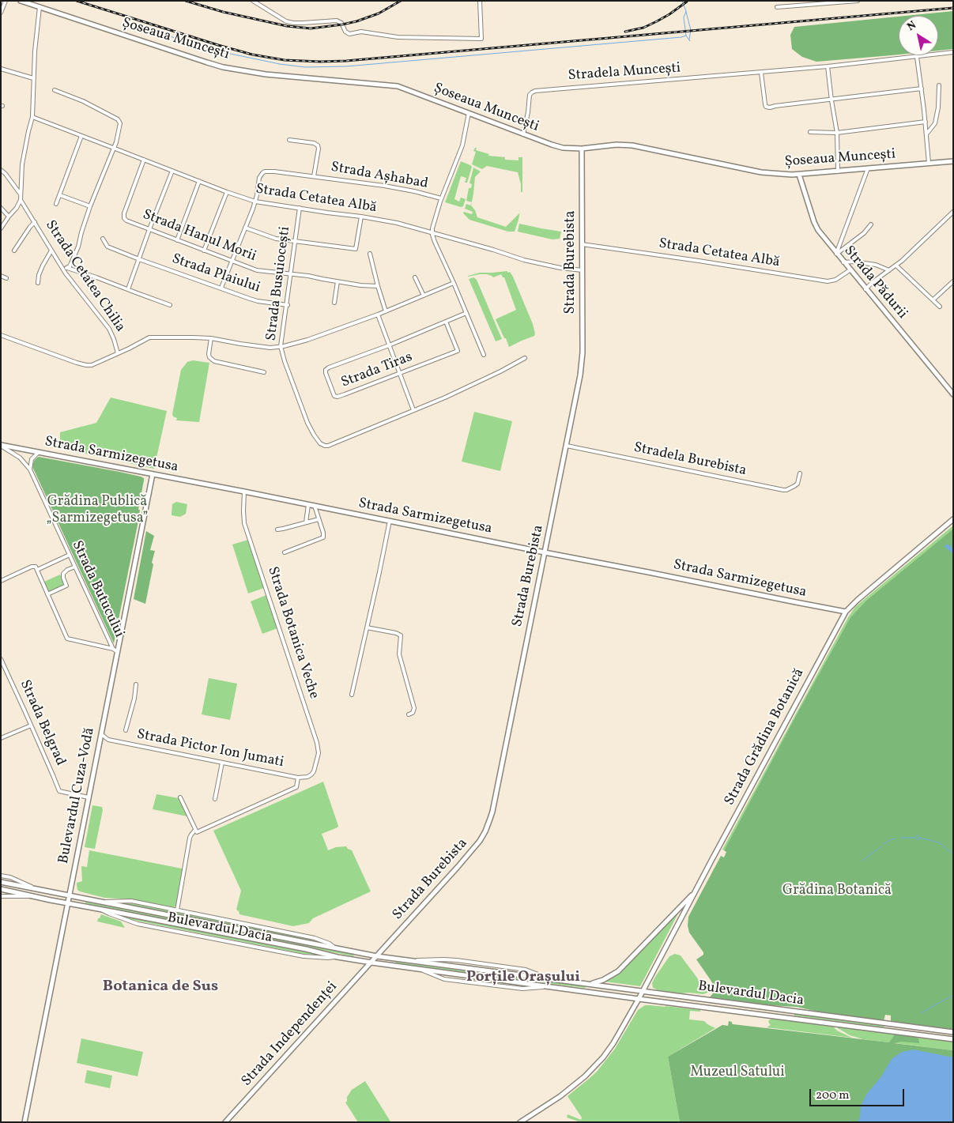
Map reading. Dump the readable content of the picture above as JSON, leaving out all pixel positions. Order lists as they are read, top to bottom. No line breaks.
{"streets":{"main road":["Șoseaua Muncești","Strada Burebista","Strada Pădurii","Strada Sarmizegetusa","Strada Grădina Botanică","Bulevardul Cuza-Vodă","Bulevardul Dacia","Strada Independenței"],"street":["Stradela Muncești","Strada Așhabad","Strada Cetatea Albă","Strada Hanul Morii","Strada Plaiului","Strada Cetatea Chilia","Strada Busuiocești","Strada Tiras","Stradela Burebista","Strada Butucului","Strada Botanica Veche","Strada Belgrad","Strada Pictor Ion Jumati"]},"crossings":[["Șoseaua Muncești","Stradela Muncești"],["Șoseaua Muncești","Strada Burebista"],["Șoseaua Muncești","Strada Pădurii"],["Strada Așhabad","Strada Cetatea Albă"],["Strada Cetatea Albă","Strada Hanul Morii"],["Strada Cetatea Albă","Strada Burebista"],["Strada Cetatea Albă","Strada Pădurii"],["Strada Cetatea Albă","Strada Busuiocești"],["Strada Hanul Morii","Strada Busuiocești"],["Strada Burebista","Strada Sarmizegetusa"],["Strada Burebista","Stradela Burebista"],["Strada Burebista","Bulevardul Dacia"],["Strada Burebista","Strada Independenței"],["Strada Plaiului","Strada Busuiocești"],["Strada Cetatea Chilia","Strada Busuiocești"],["Strada Sarmizegetusa","Strada Butucului"],["Strada Sarmizegetusa","Strada Botanica Veche"],["Strada Sarmizegetusa","Strada Grădina Botanică"],["Strada Sarmizegetusa","Bulevardul Cuza-Vodă"],["Strada Butucului","Bulevardul Cuza-Vodă"],["Strada Botanica Veche","Strada Pictor Ion Jumati"],["Strada Belgrad","Bulevardul Cuza-Vodă"],["Strada Grădina Botanică","Bulevardul Dacia"],["Strada Pictor Ion Jumati","Bulevardul Cuza-Vodă"],["Bulevardul Cuza-Vodă","Bulevardul Dacia"],["Bulevardul Dacia","Strada Independenței"]],"districts":["Porțile Orașului","Botanica de Sus"],"parks":["Grădina Publică „Sarmizegetusa”","Grădina Botanică","Muzeul Satului"],"scale_bar":"200 m","north":"top left"}
